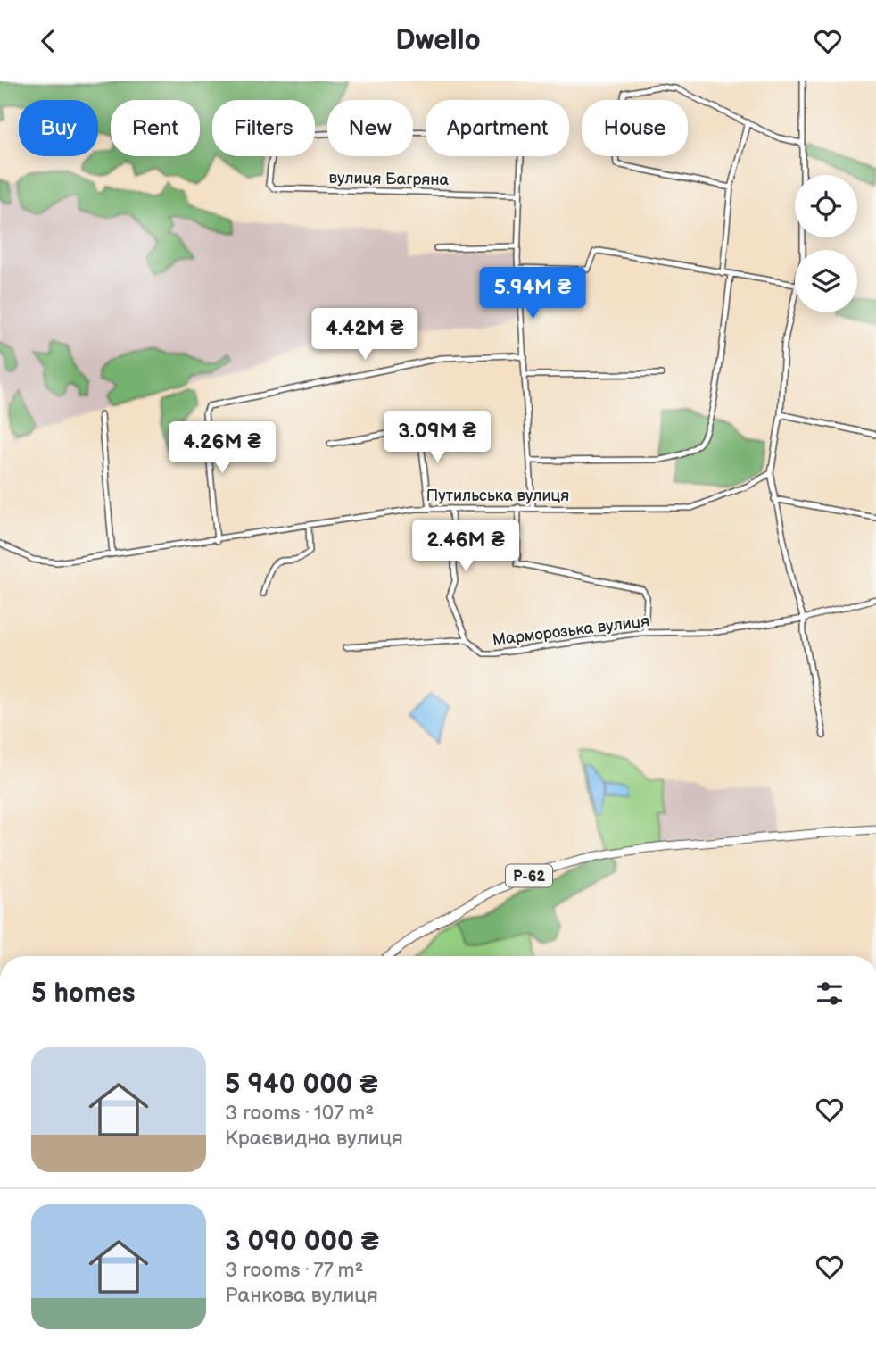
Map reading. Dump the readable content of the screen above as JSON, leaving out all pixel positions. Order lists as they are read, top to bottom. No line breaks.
{"streets":{"main road":["Р-62"],"street":["вулиця Багряна","Путильська вулиця","Марморозька вулиця"]},"page":{"header":"Dwello","chip":["Buy","Rent","Filters","New","Apartment","House"],"price":["5.94M ₴","4.42M ₴","3.09M ₴","4.26M ₴","2.46M ₴"],"heading":"5 homes","list":[{"name":"5 940 000 ₴","note":"3 rooms · 107 m² · Краєвидна вулиця"},{"name":"3 090 000 ₴","note":"3 rooms · 77 m² · Ранкова вулиця"}]}}
